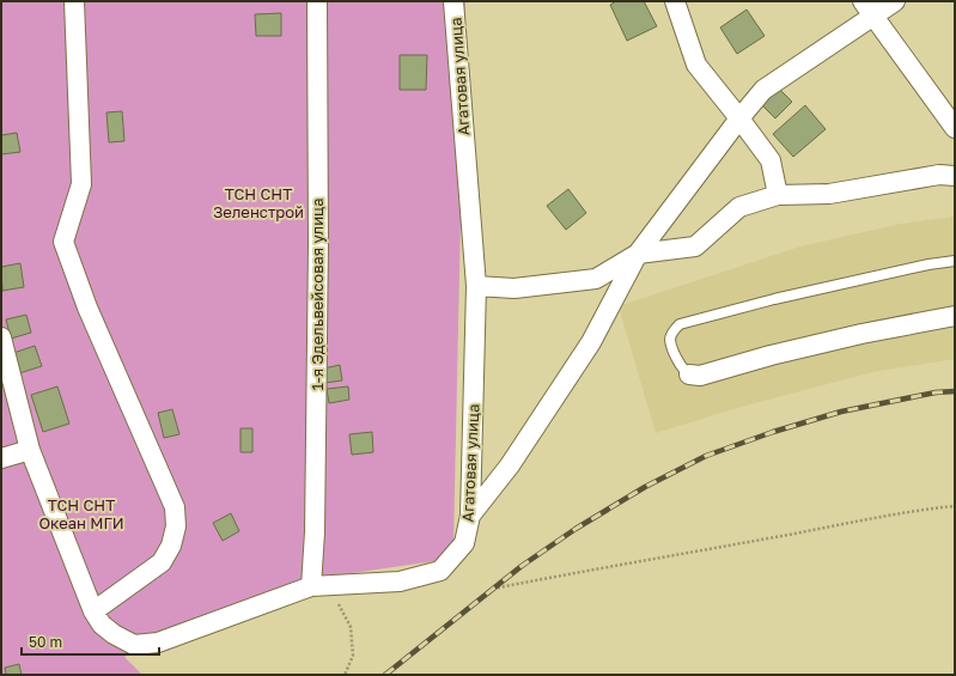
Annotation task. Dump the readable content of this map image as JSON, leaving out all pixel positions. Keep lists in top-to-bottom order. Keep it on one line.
{"streets":{"street":["Агатовая улица","1-я Эдельвейсовая улица"]},"crossings":[["Агатовая улица","1-я Эдельвейсовая улица"]],"parks":["ТСН СНТ Зеленстрой","ТСН СНТ Океан МГИ"],"scale_bar":"50 m"}
